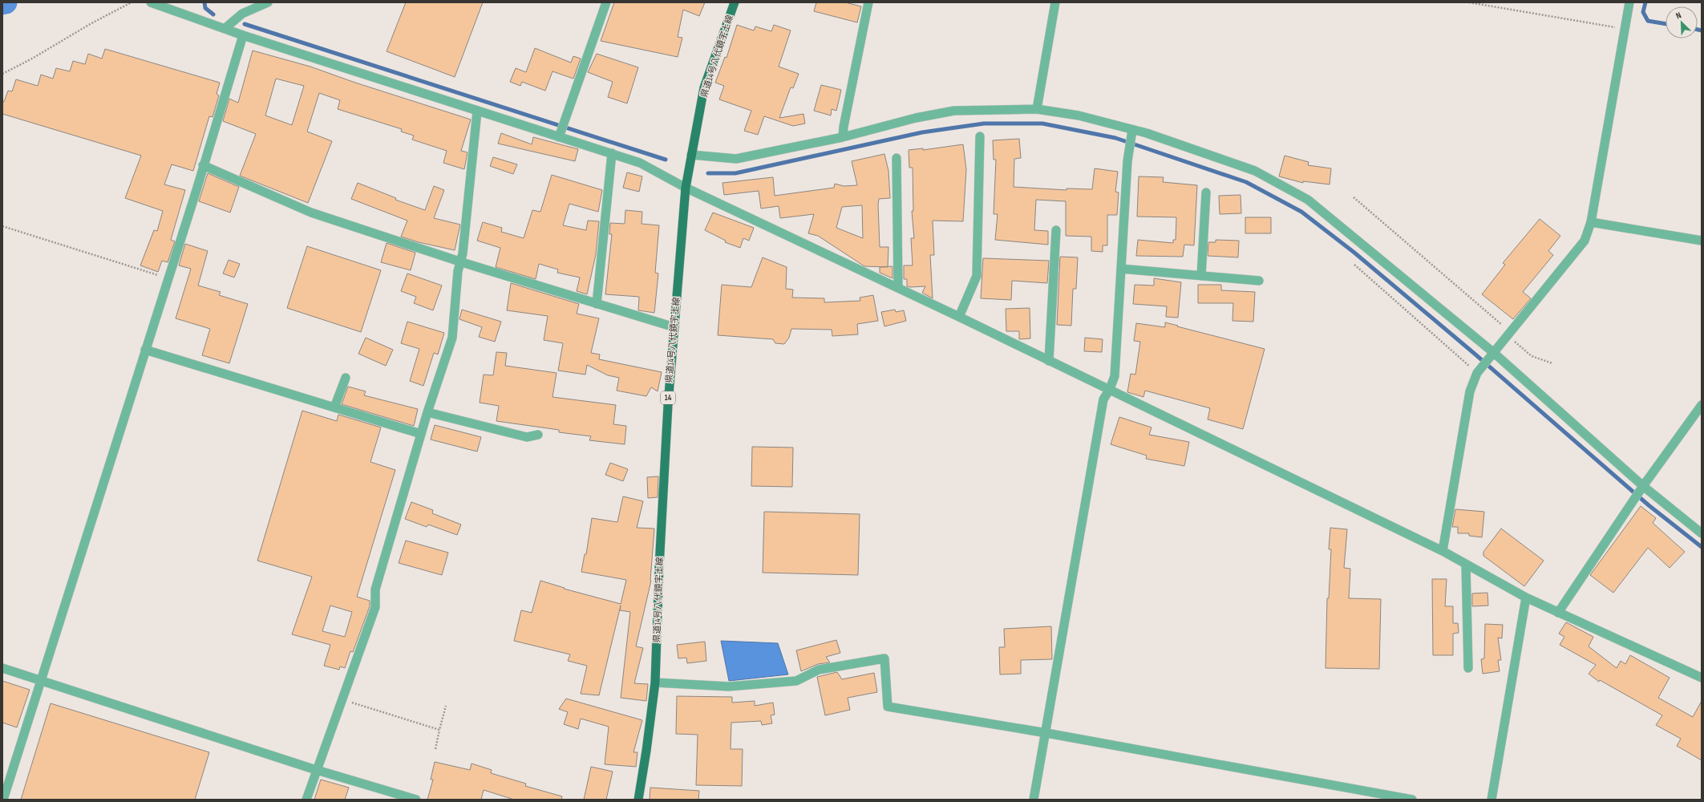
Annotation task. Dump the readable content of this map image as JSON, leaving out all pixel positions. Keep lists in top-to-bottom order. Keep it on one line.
{"streets":{"main road":["県道14号八代鏡宇土線","14"]},"north":"top left"}
